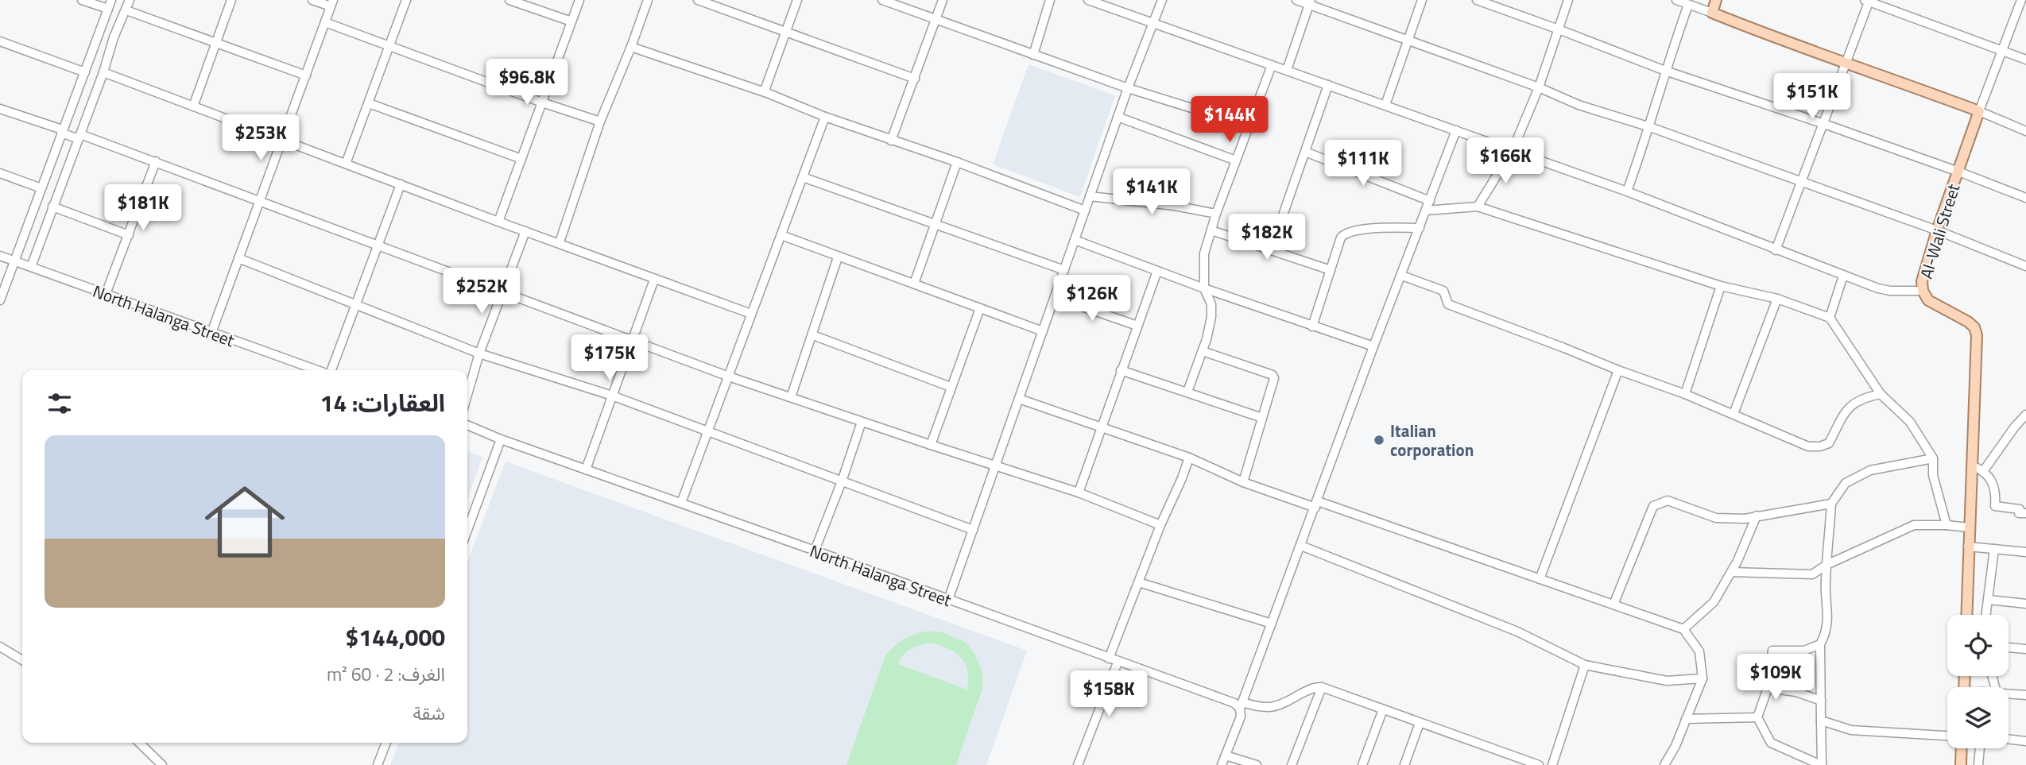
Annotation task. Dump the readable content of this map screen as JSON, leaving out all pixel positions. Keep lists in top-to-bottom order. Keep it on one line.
{"streets":{"main road":["Al-Wali Street"],"street":["North Halanga Street"]},"places":["Italian corporation"],"page":{"price":["$96.8K","$151K","$144K","$253K","$166K","$111K","$141K","$181K","$182K","$252K","$126K","$175K","$109K","$158K"],"heading":"العقارات: 14","list":[{"name":"$144,000","note":"الغرف: 2 · 60 m² · شقة"}]}}
